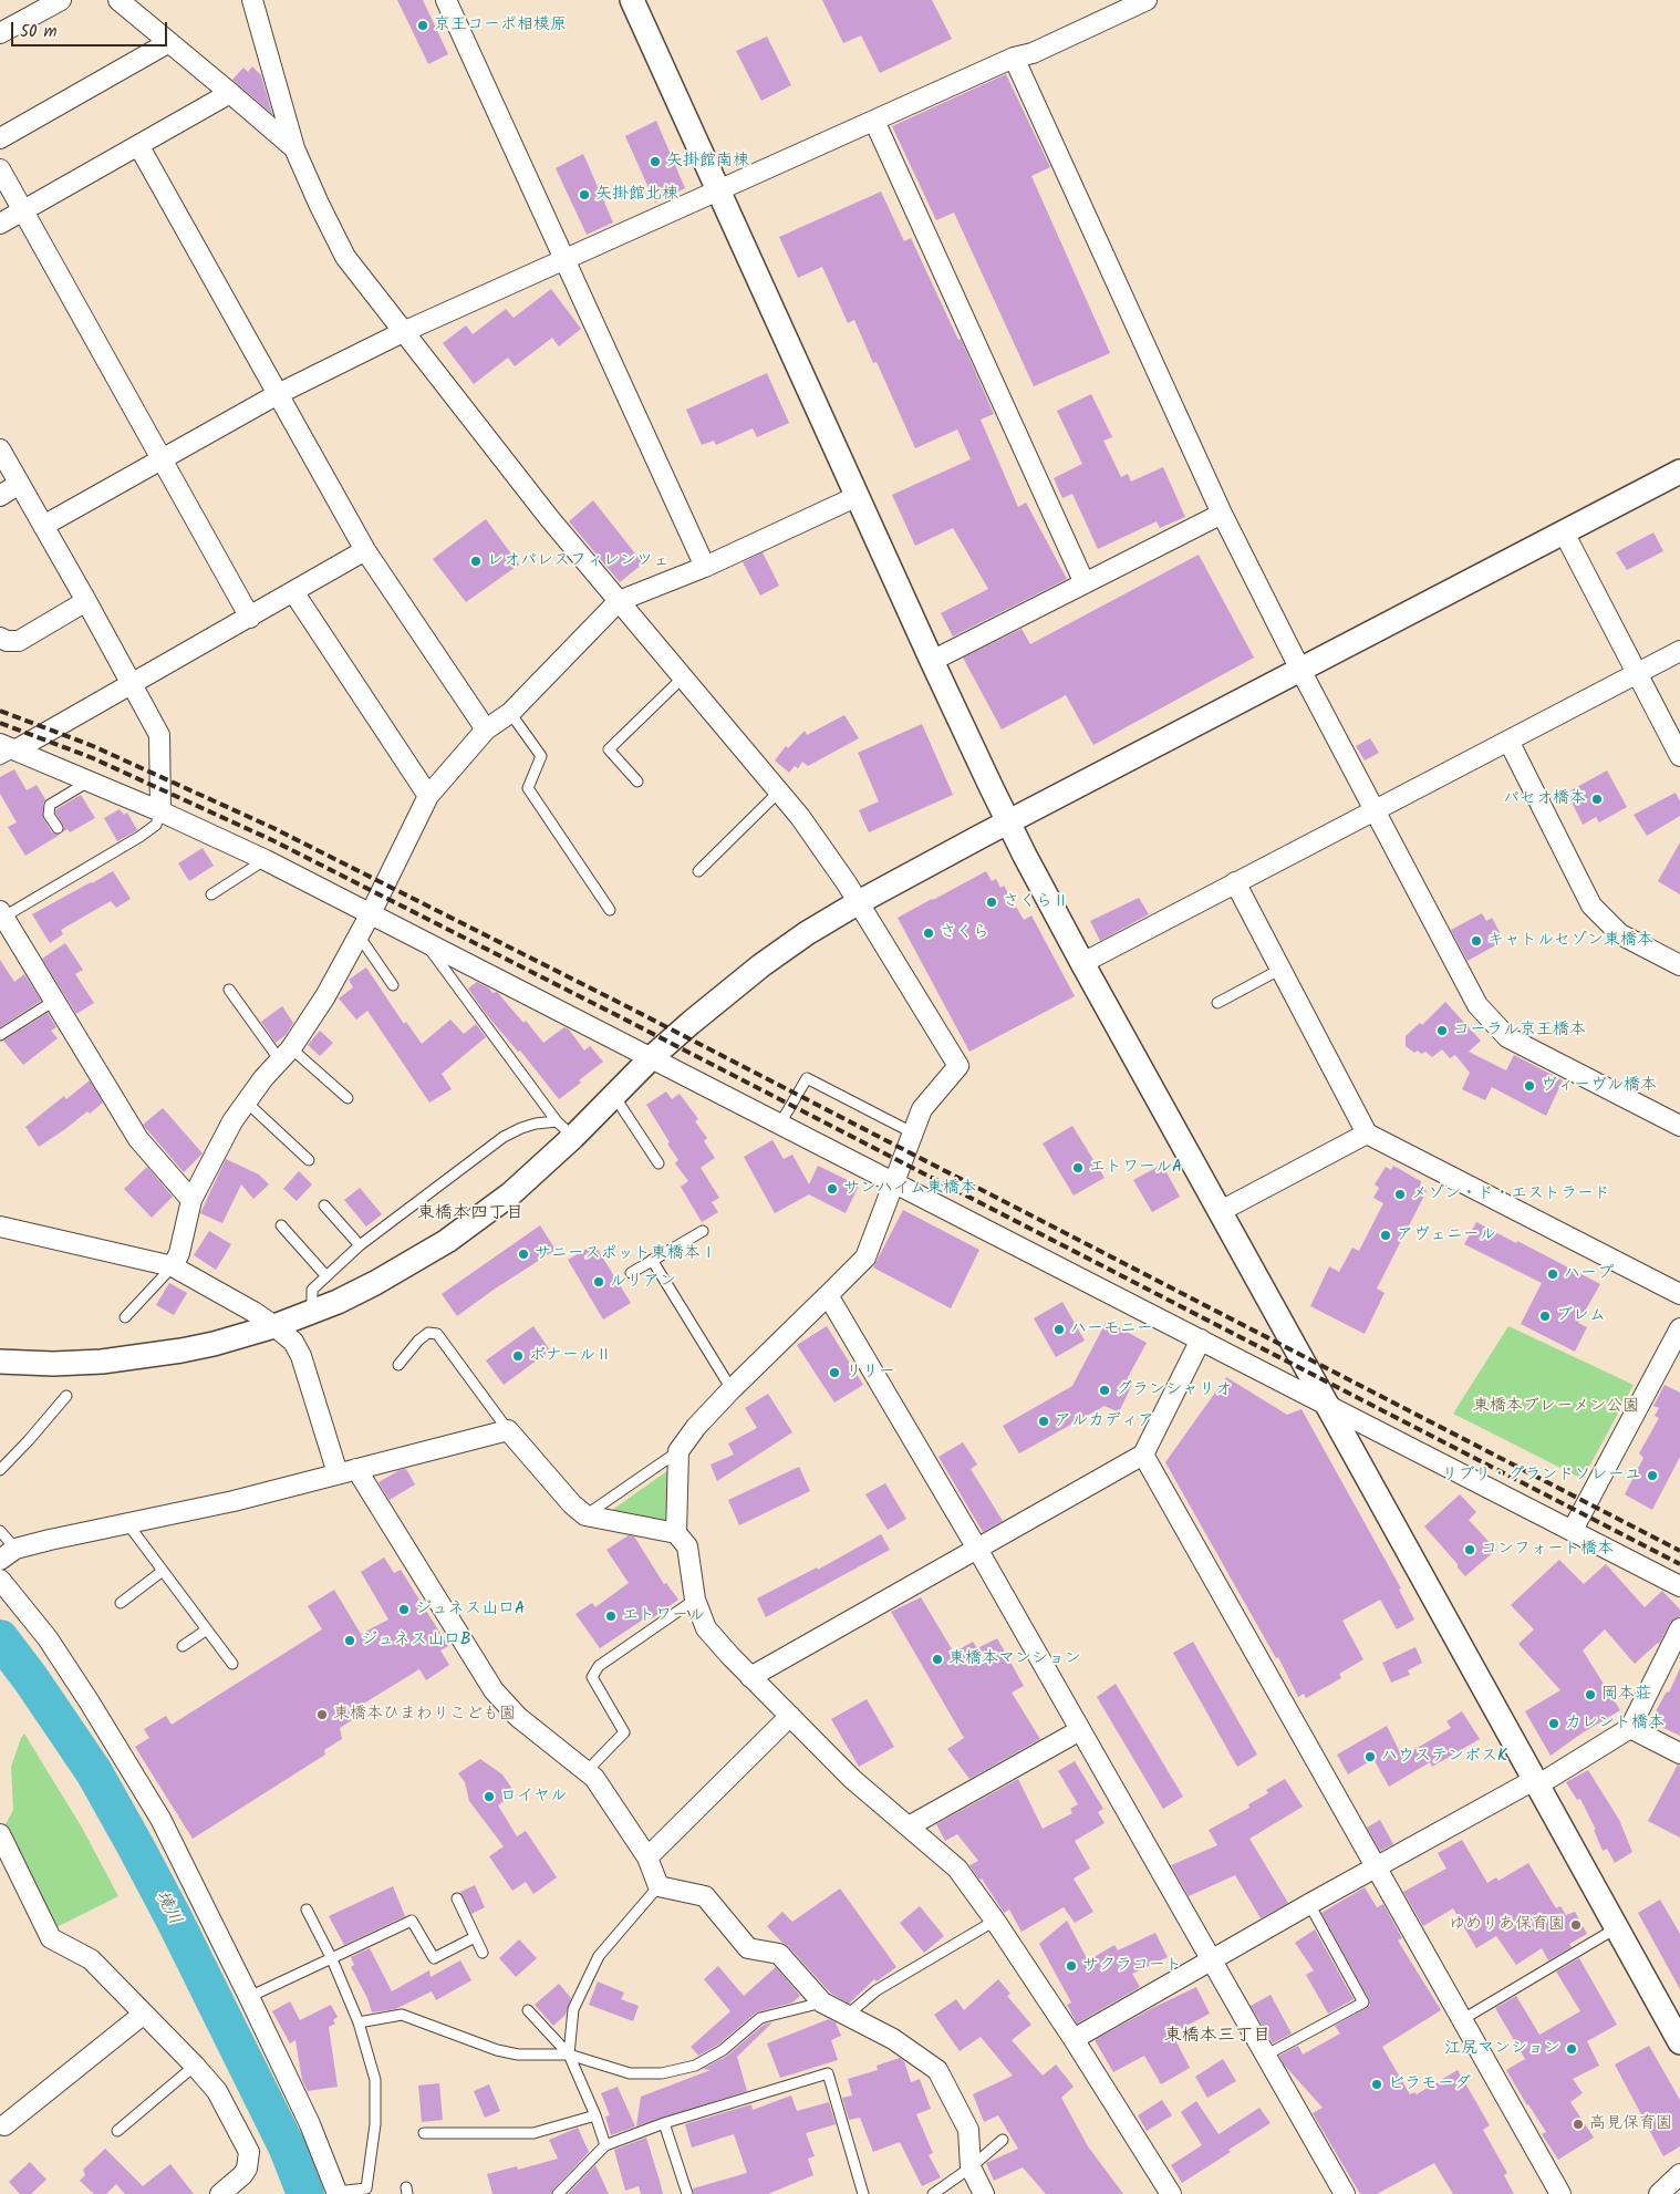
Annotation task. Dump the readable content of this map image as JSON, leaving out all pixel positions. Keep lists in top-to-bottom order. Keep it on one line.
{"districts":["東橋本四丁目","東橋本三丁目"],"water":["境川"],"parks":["東橋本ブレーメン公園"],"places":["京王コーポ相模原","矢掛館南棟","矢掛館北棟","レオパレスフィレンツェ","パセオ橋本","さくらⅡ","さくら","キャトルセゾン東橋本","コーラル京王橋本","ヴィーヴル橋本","エトワールA","サンハイム東橋本","メゾン・ド・エストラード","アヴェニール","サニースポット東橋本Ⅰ","ハープ","ルリアン","ブレム","ハーモニー","ボナールⅡ","リリー","グランシャリオ","アルカディア","リブリ・グランドソレーユ","コンフォート橋本","ジュネス山口A","エトワール","ジュネス山口B","東橋本マンション","岡本荘","東橋本ひまわりこども園","カレント橋本","ハウステンボスK","ロイヤル","ゆめりあ保育園","サクラコート","江尻マンション","ビラモーダ","高見保育園"],"scale_bar":"50 m"}
